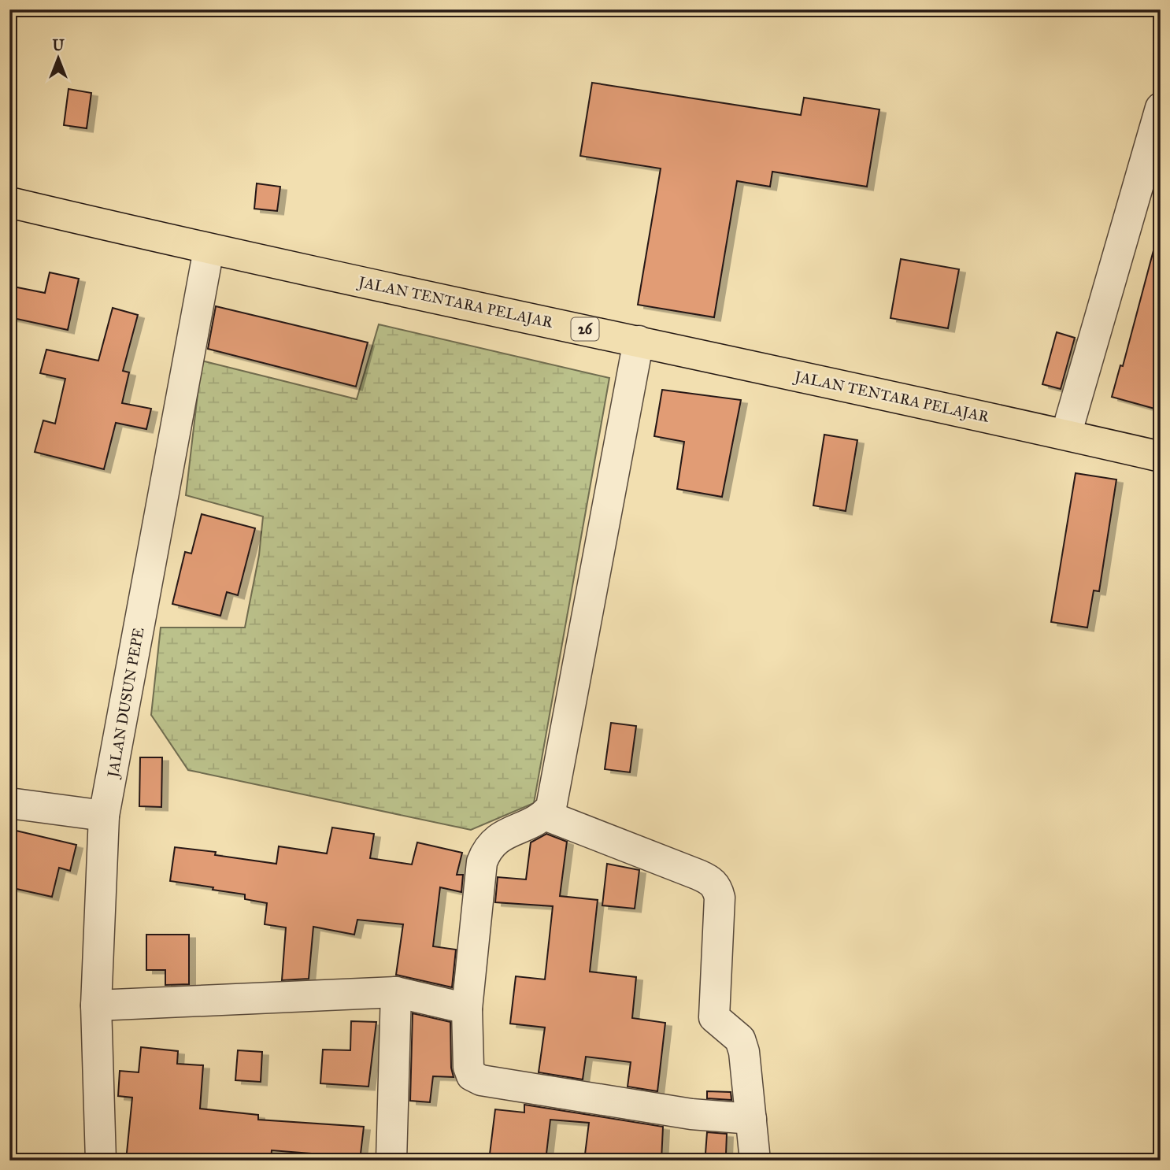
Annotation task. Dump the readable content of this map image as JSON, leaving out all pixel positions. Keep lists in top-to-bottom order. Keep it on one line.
{"streets":{"main road":["JALAN TENTARA PELAJAR","26"],"street":["JALAN DUSUN PEPE"]},"crossings":[["JALAN TENTARA PELAJAR","JALAN DUSUN PEPE"]],"north":"top"}
